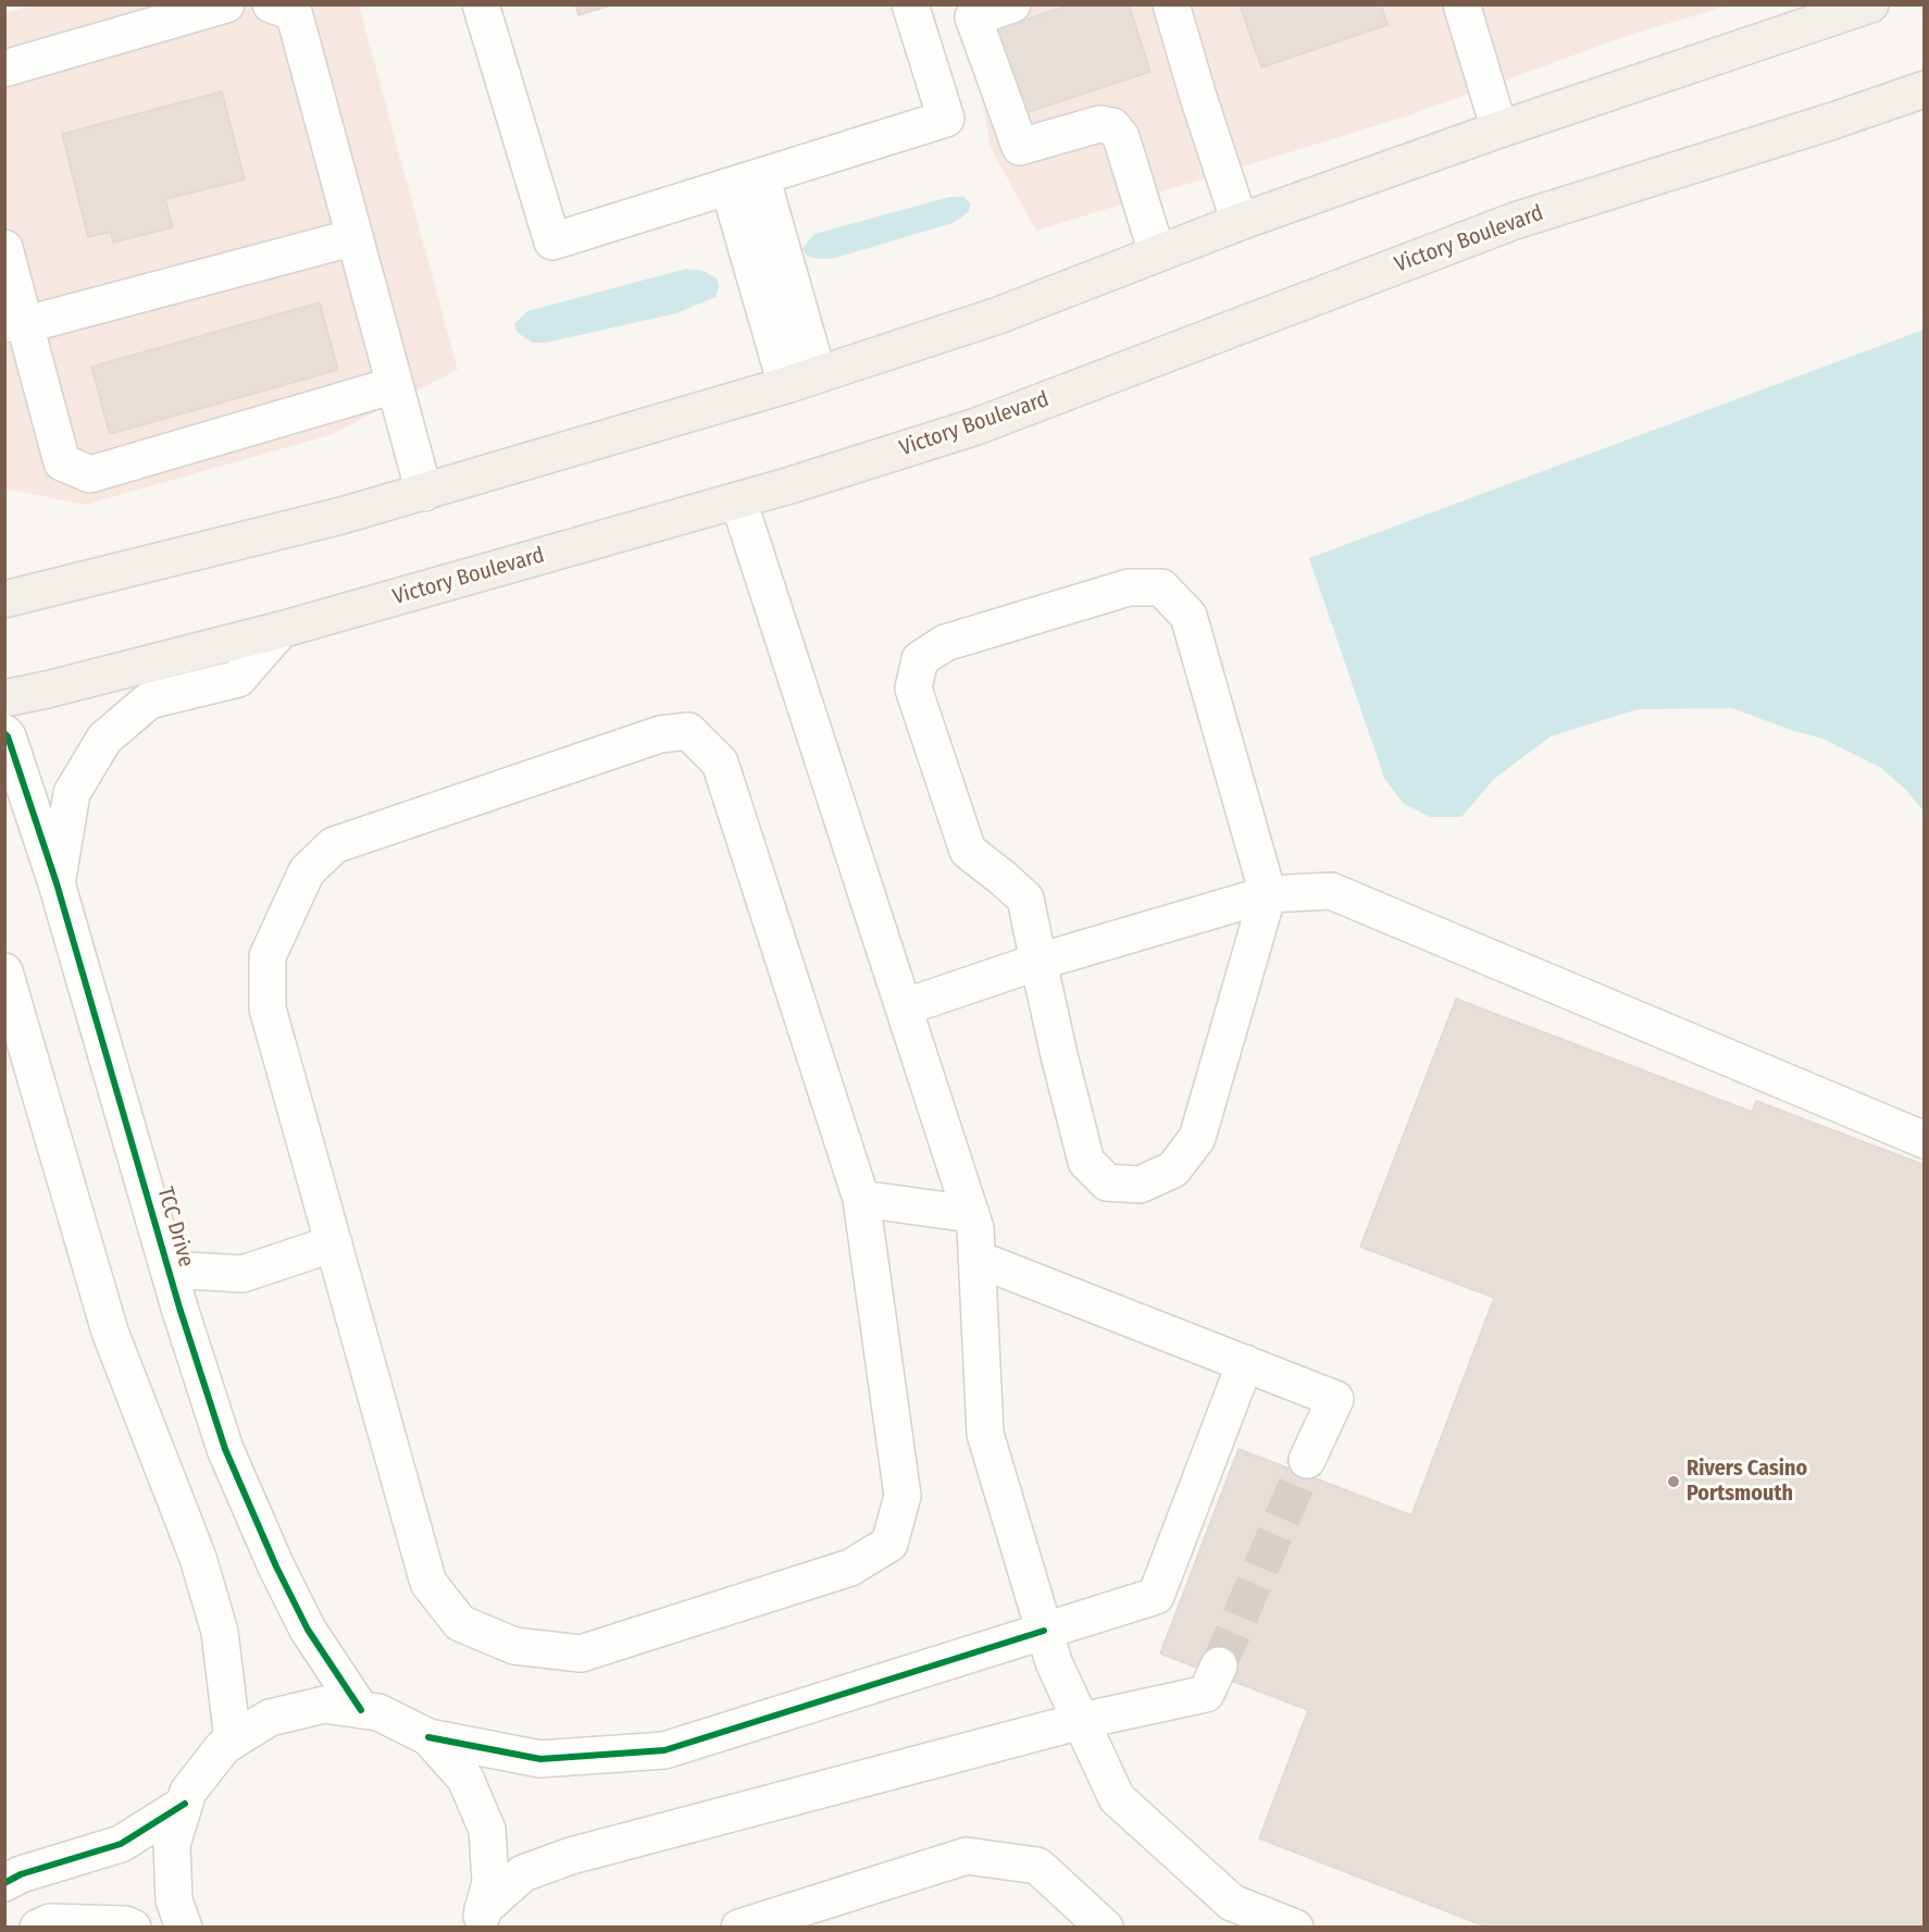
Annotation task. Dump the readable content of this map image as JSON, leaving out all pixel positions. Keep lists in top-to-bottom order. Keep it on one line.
{"streets":{"main road":["Victory Boulevard"],"street":["TCC Drive"]},"places":["Rivers Casino Portsmouth"]}
